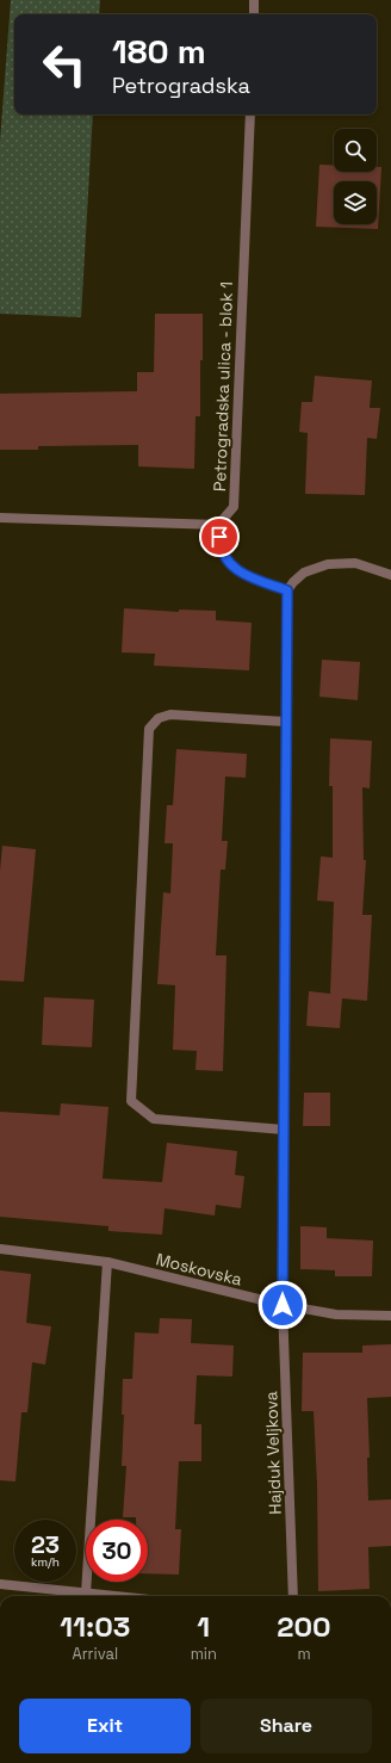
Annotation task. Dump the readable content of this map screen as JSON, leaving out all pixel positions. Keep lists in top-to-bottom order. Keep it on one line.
{"streets":{"street":["Petrogradska ulica - blok 1","Moskovska","Hajduk Veljkova"]},"crossings":[["Moskovska","Hajduk Veljkova"]],"page":{"turn":["180 m","Petrogradska"],"speed":"23 km/h","limit":"30","eta":["11:03","Arrival","1","min","200","m"],"buttons":["Exit","Share"]}}
